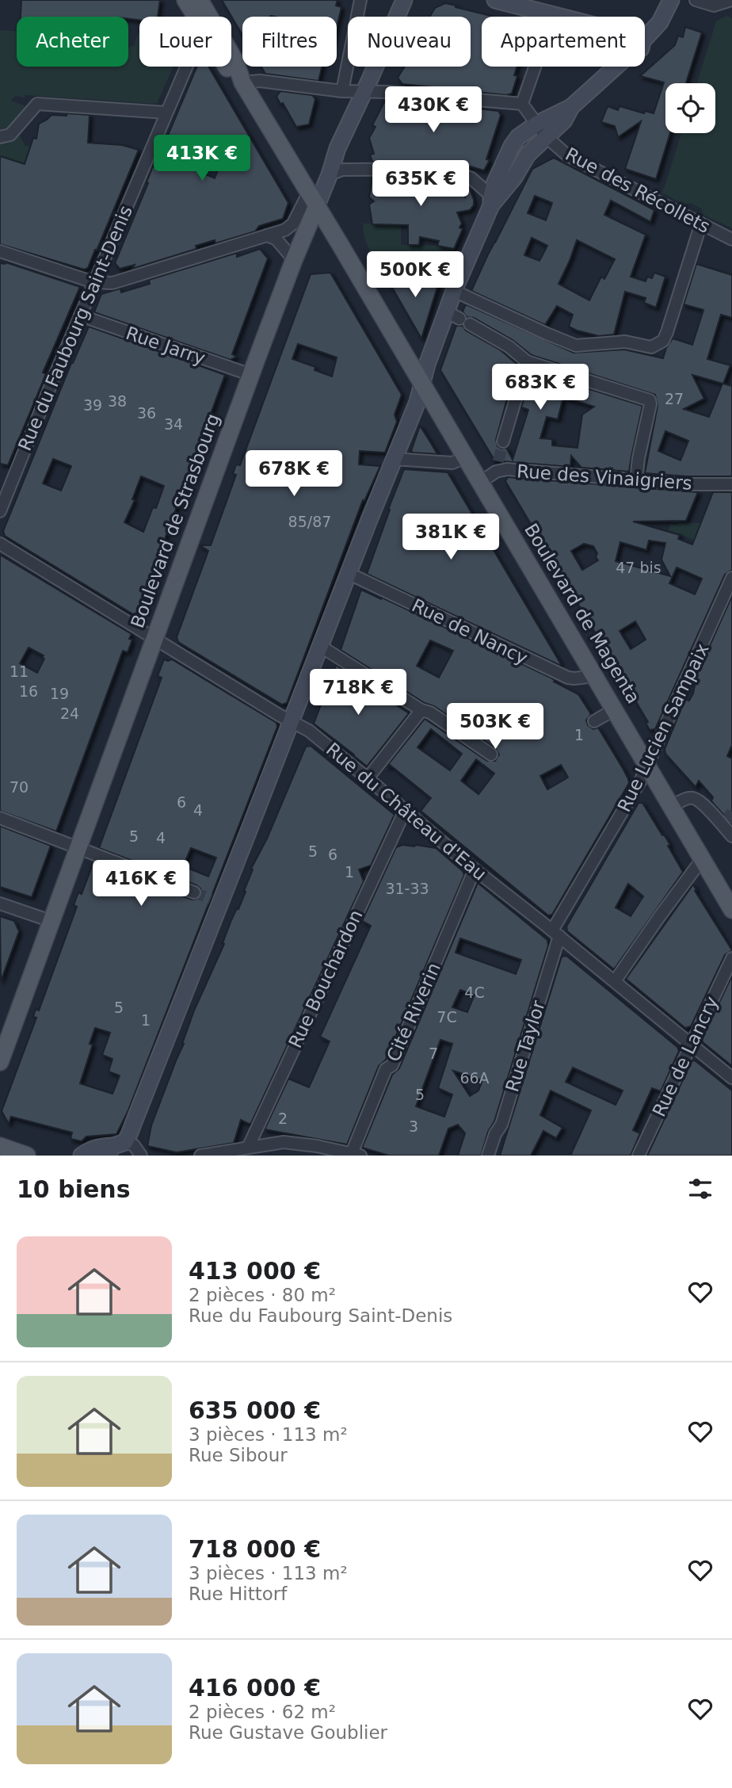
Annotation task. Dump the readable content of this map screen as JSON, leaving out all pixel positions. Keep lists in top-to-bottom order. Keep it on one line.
{"streets":{"main road":["Boulevard de Strasbourg","Boulevard de Magenta"],"street":["Rue des Récollets","Rue du Faubourg Saint-Denis","Rue Jarry","Rue des Vinaigriers","Rue de Nancy","Rue Lucien Sampaix","Rue du Château d'Eau","Rue Bouchardon","Cité Riverin","Rue Taylor","Rue de Lancry"]},"crossings":[["Rue du Faubourg Saint-Denis","Rue Jarry"],["Rue Jarry","Boulevard de Strasbourg"],["Rue des Vinaigriers","Boulevard de Magenta"],["Boulevard de Strasbourg","Boulevard de Magenta"],["Boulevard de Strasbourg","Rue du Château d'Eau"],["Boulevard de Magenta","Rue de Nancy"],["Boulevard de Magenta","Rue Lucien Sampaix"],["Rue Lucien Sampaix","Rue du Château d'Eau"],["Rue Lucien Sampaix","Rue Taylor"],["Rue du Château d'Eau","Rue Bouchardon"],["Rue du Château d'Eau","Cité Riverin"],["Rue du Château d'Eau","Rue Taylor"],["Rue du Château d'Eau","Rue de Lancry"]],"house_numbers":["27","38","39","36","34","85/87","47 bis","11","16","19","24","1","70","6","4","5","4","5","6","1","31-33","4C","5","7C","1","7","66A","5","2","3"],"page":{"chip":["Acheter","Louer","Filtres","Nouveau","Appartement"],"price":["430K €","413K €","635K €","500K €","683K €","678K €","381K €","718K €","503K €","416K €"],"heading":"10 biens","list":[{"name":"413 000 €","note":"2 pièces · 80 m² · Rue du Faubourg Saint-Denis"},{"name":"635 000 €","note":"3 pièces · 113 m² · Rue Sibour"},{"name":"718 000 €","note":"3 pièces · 113 m² · Rue Hittorf"},{"name":"416 000 €","note":"2 pièces · 62 m² · Rue Gustave Goublier"}]}}
